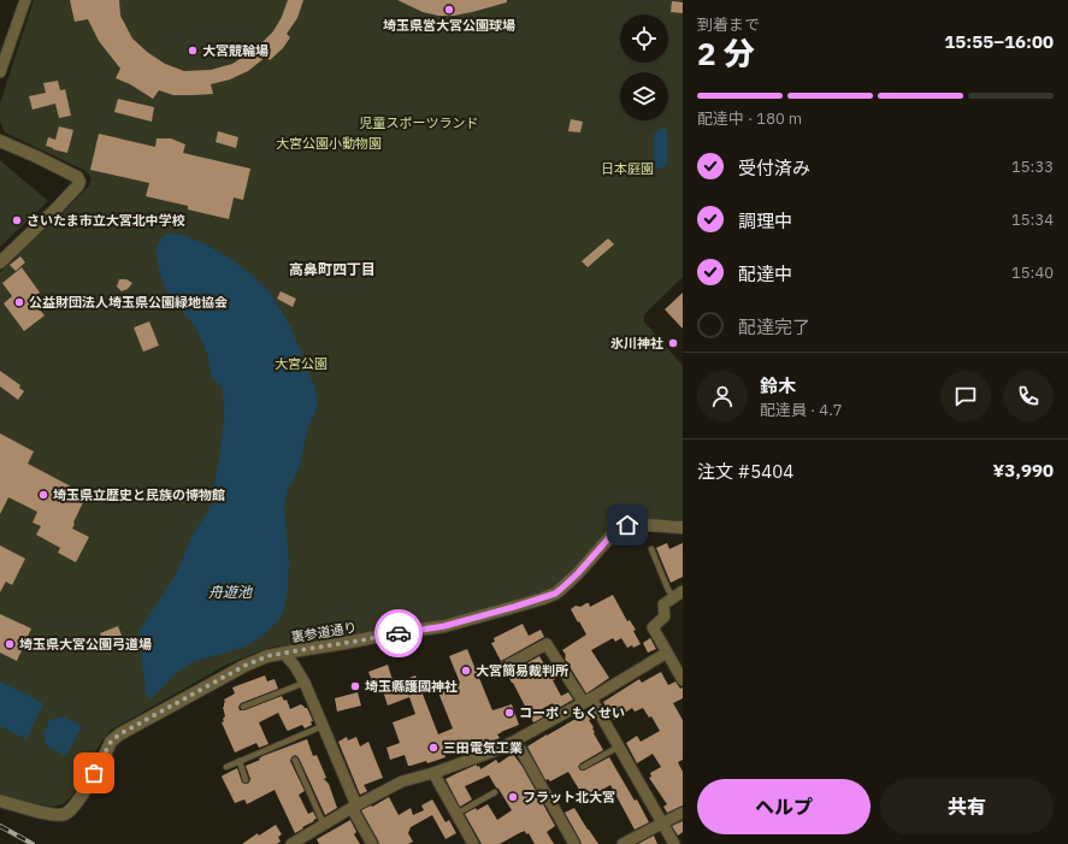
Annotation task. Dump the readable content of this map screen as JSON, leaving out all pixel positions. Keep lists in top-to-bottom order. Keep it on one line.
{"streets":{"street":["裏参道通り"]},"districts":["高鼻町四丁目"],"water":["舟遊池"],"parks":["児童スポーツランド","大宮公園小動物園","日本庭園","大宮公園"],"places":["埼玉県営大宮公園球場","大宮競輪場","さいたま市立大宮北中学校","公益財団法人埼玉県公園緑地協会","氷川神社","埼玉県立歴史と民族の博物館","埼玉県大宮公園弓道場","大宮簡易裁判所","埼玉縣護國神社","コーポ・もくせい","三田電気工業","フラット北大宮"],"page":{"heading":["2 分","到着まで","15:55–16:00"],"panel":["鈴木","配達員 · 4.7","注文 #5404","¥3,990"],"bar":"配達中 · 180 m","list":[["受付済み","15:33"],["調理中","15:34"],["配達中","15:40"],"配達完了"],"buttons":["ヘルプ","共有"]}}
